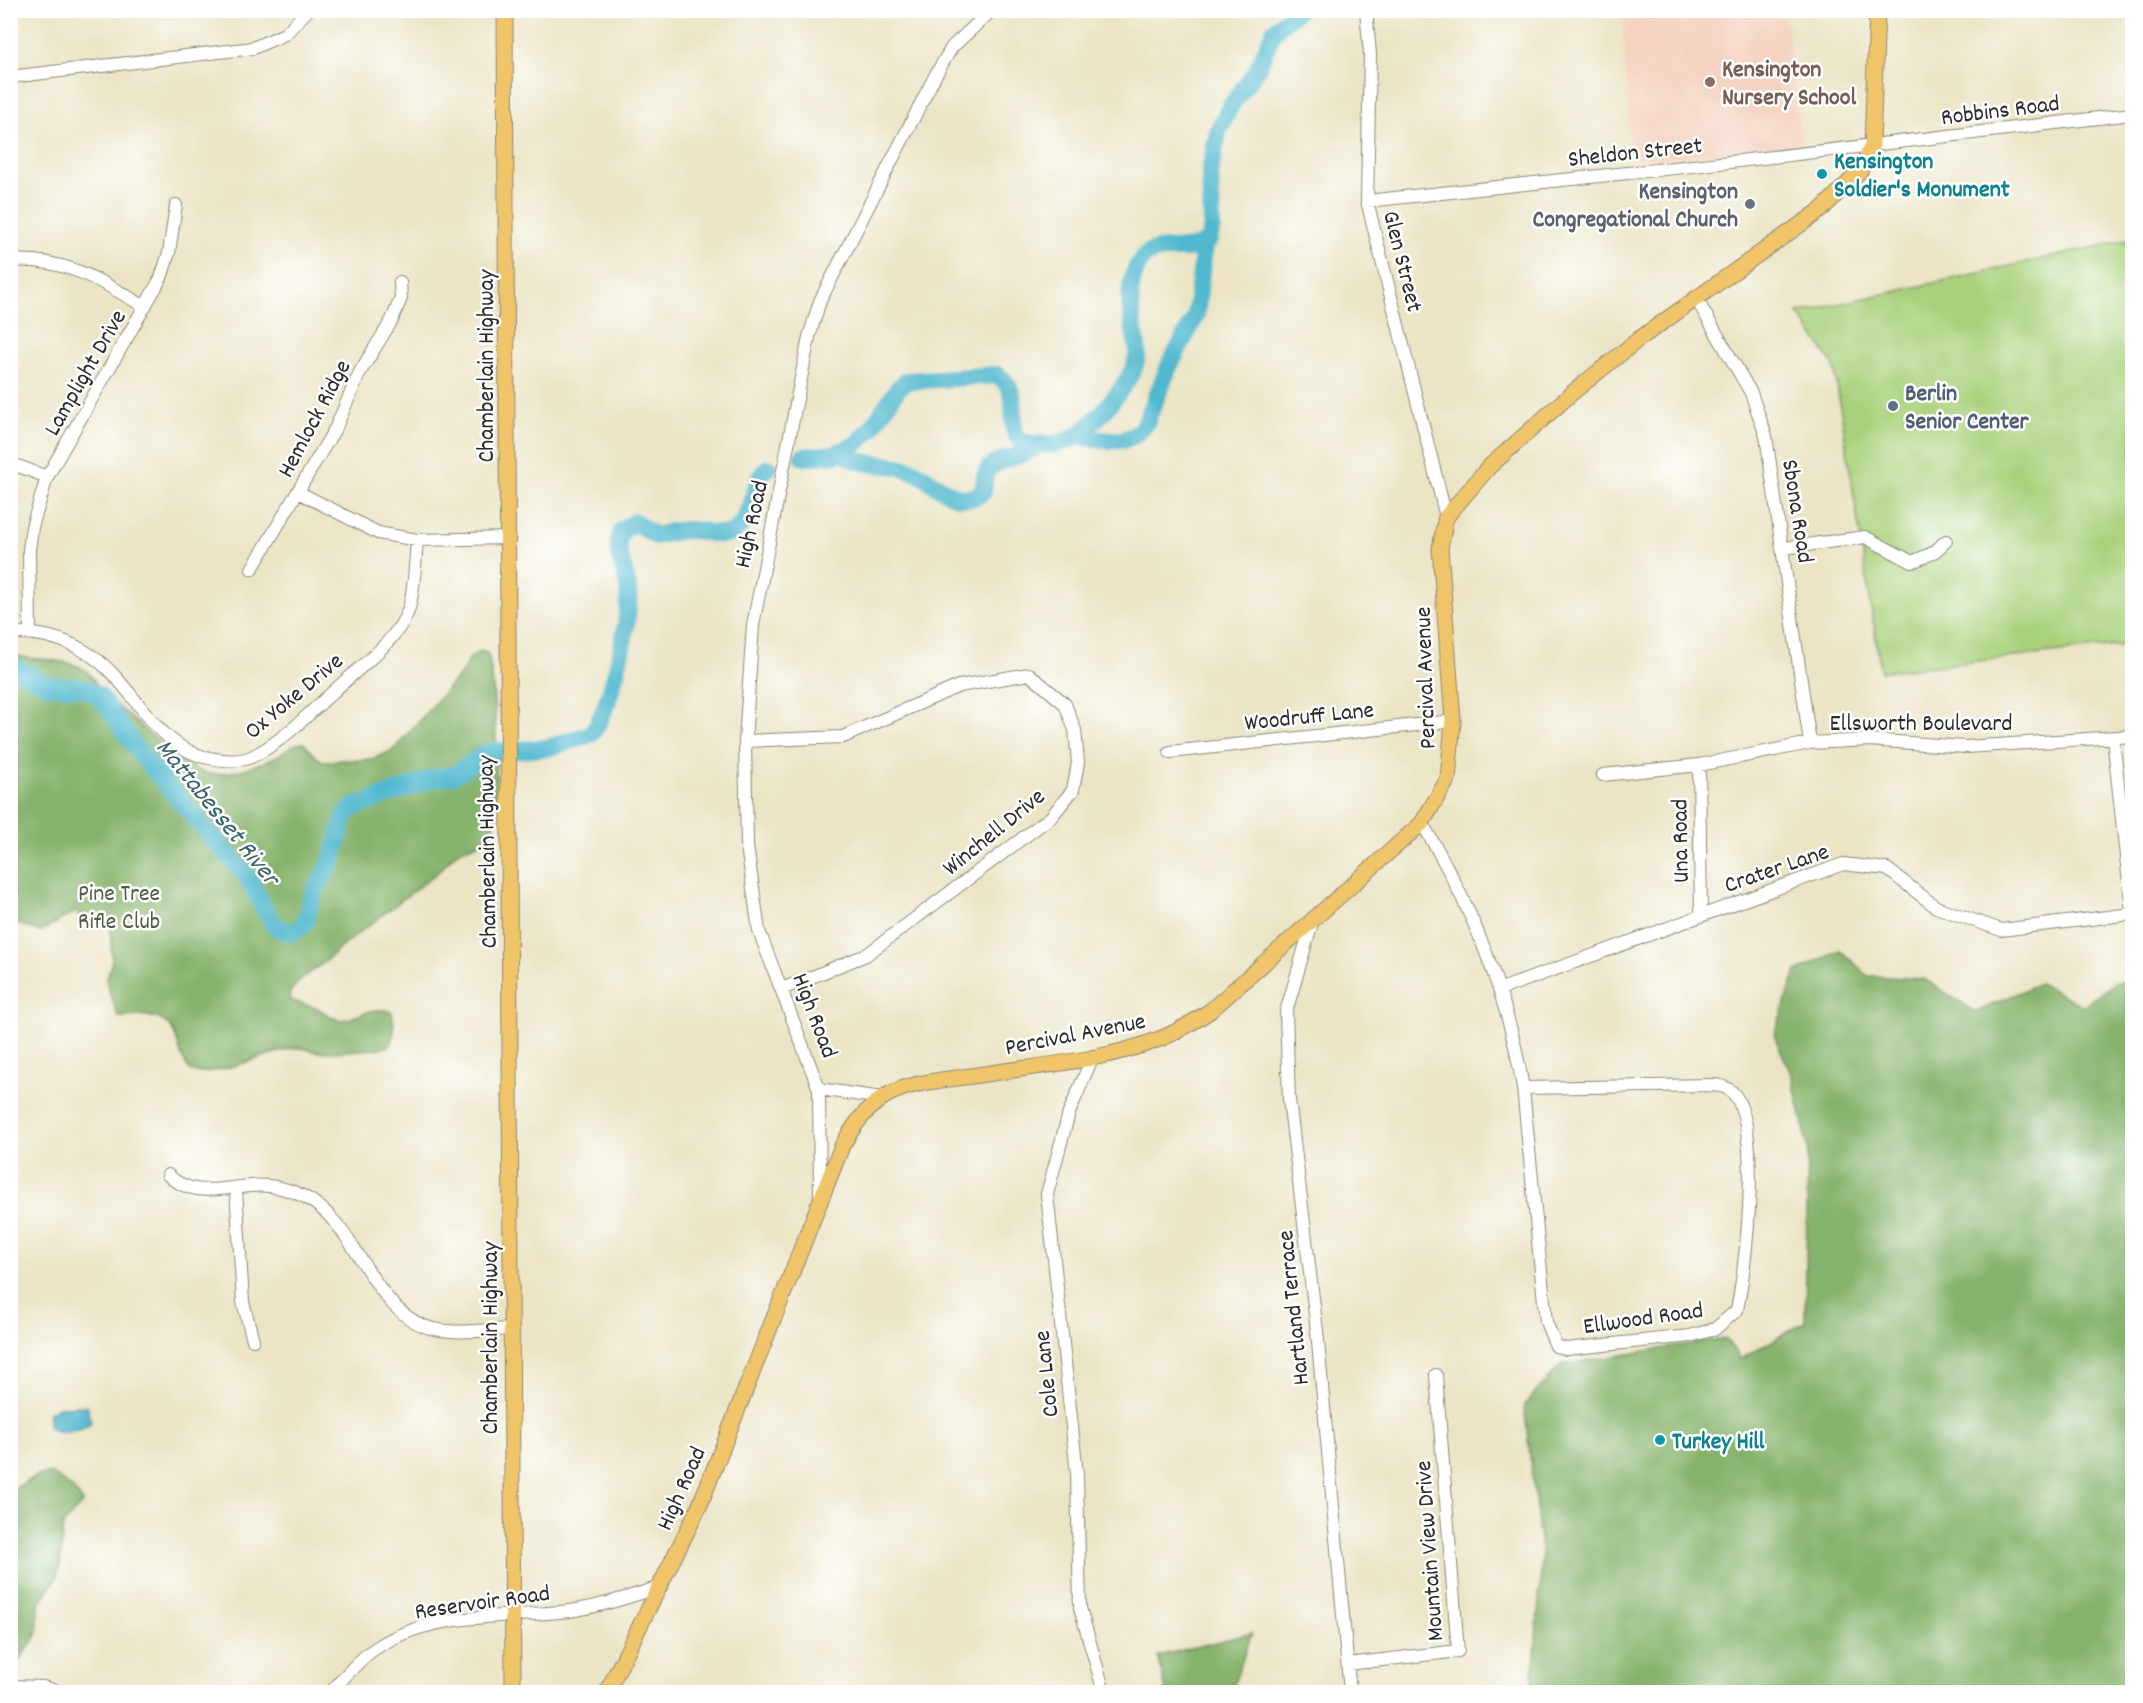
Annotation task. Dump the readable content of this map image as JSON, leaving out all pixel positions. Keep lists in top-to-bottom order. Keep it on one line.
{"streets":{"main road":["Chamberlain Highway","High Road","Percival Avenue"],"street":["Robbins Road","Sheldon Street","Glen Street","Lamplight Drive","Hemlock Ridge","Sbona Road","Ox Yoke Drive","Woodruff Lane","Ellsworth Boulevard","Winchell Drive","Una Road","Crater Lane","Hartland Terrace","Ellwood Road","Cole Lane","Mountain View Drive","Reservoir Road"]},"crossings":[["Robbins Road","Sheldon Street"],["Robbins Road","Percival Avenue"],["Sheldon Street","Glen Street"],["Sheldon Street","Percival Avenue"],["Glen Street","Percival Avenue"],["Chamberlain Highway","Reservoir Road"],["Lamplight Drive","Ox Yoke Drive"],["Sbona Road","Percival Avenue"],["Sbona Road","Ellsworth Boulevard"],["High Road","Percival Avenue"],["High Road","Winchell Drive"],["High Road","Reservoir Road"],["Percival Avenue","Woodruff Lane"],["Percival Avenue","Hartland Terrace"],["Percival Avenue","Ellwood Road"],["Percival Avenue","Cole Lane"],["Ellsworth Boulevard","Una Road"],["Una Road","Crater Lane"],["Crater Lane","Ellwood Road"],["Hartland Terrace","Mountain View Drive"]],"water":["Mattabesset River"],"parks":["Pine Tree Rifle Club"],"places":["Kensington Nursery School","Kensington Soldier's Monument","Kensington Congregational Church","Berlin Senior Center","Turkey Hill"]}
